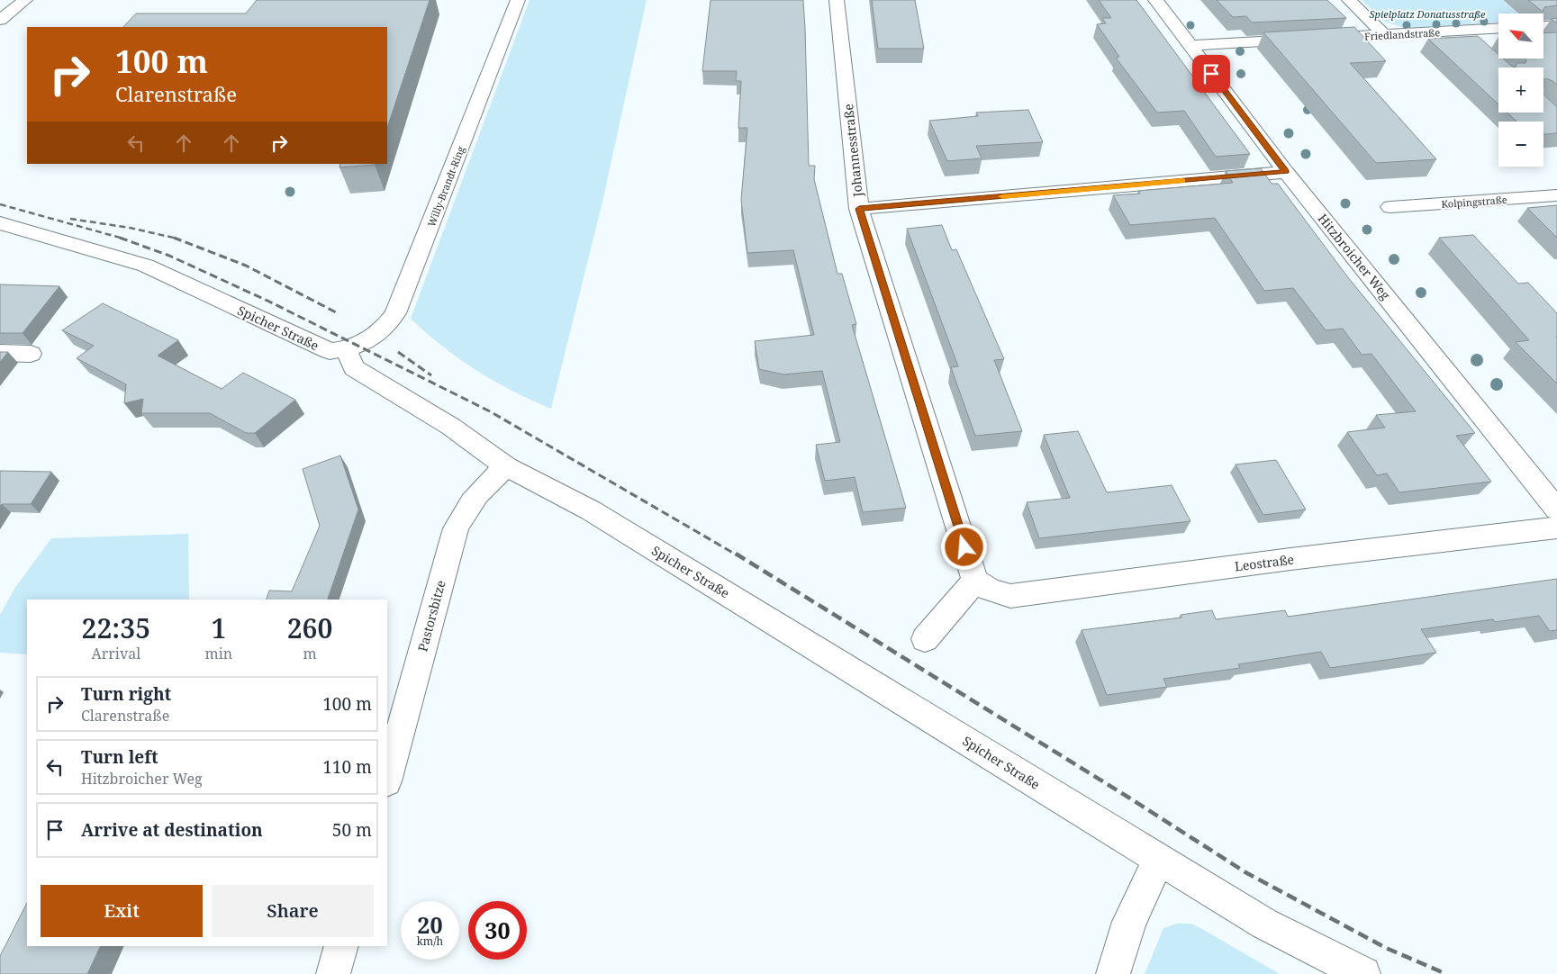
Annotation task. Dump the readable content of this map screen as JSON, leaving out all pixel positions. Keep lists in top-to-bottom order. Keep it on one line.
{"streets":{"street":["Friedlandstraße","Johannesstraße","Willy-Brandt-Ring","Kolpingstraße","Hitzbroicher Weg","Spicher Straße","Leostraße","Pastorsbitze"]},"crossings":[["Friedlandstraße","Hitzbroicher Weg"],["Johannesstraße","Leostraße"],["Willy-Brandt-Ring","Spicher Straße"],["Spicher Straße","Pastorsbitze"]],"parks":["Spielplatz Donatusstraße"],"north":"top left","page":{"map_buttons":["+","−"],"turn":["100 m","Clarenstraße"],"eta":["22:35","Arrival","1","min","260","m"],"list":[{"name":"Turn right","note":"Clarenstraße","value":"100 m"},{"name":"Turn left","note":"Hitzbroicher Weg","value":"110 m"},{"name":"Arrive at destination","value":"50 m"}],"buttons":["Exit","Share"],"speed":"20 km/h","limit":"30"}}
